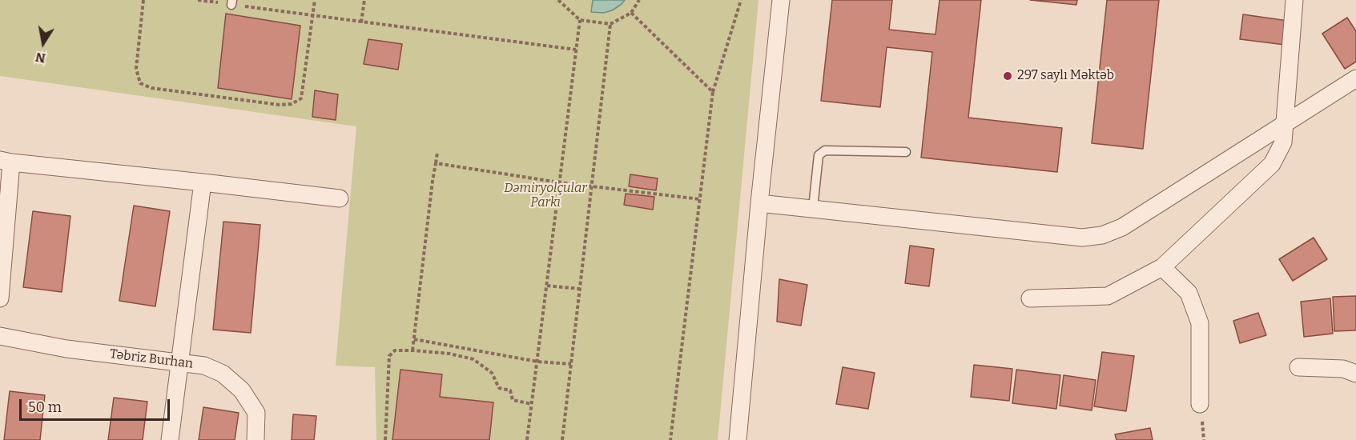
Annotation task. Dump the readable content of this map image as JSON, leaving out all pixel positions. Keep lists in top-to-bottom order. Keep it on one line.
{"streets":{"street":["Təbriz Burhan"]},"parks":["Dəmiryolçular Parkı"],"places":["297 saylı Məktəb"],"scale_bar":"50 m","north":"bottom"}
